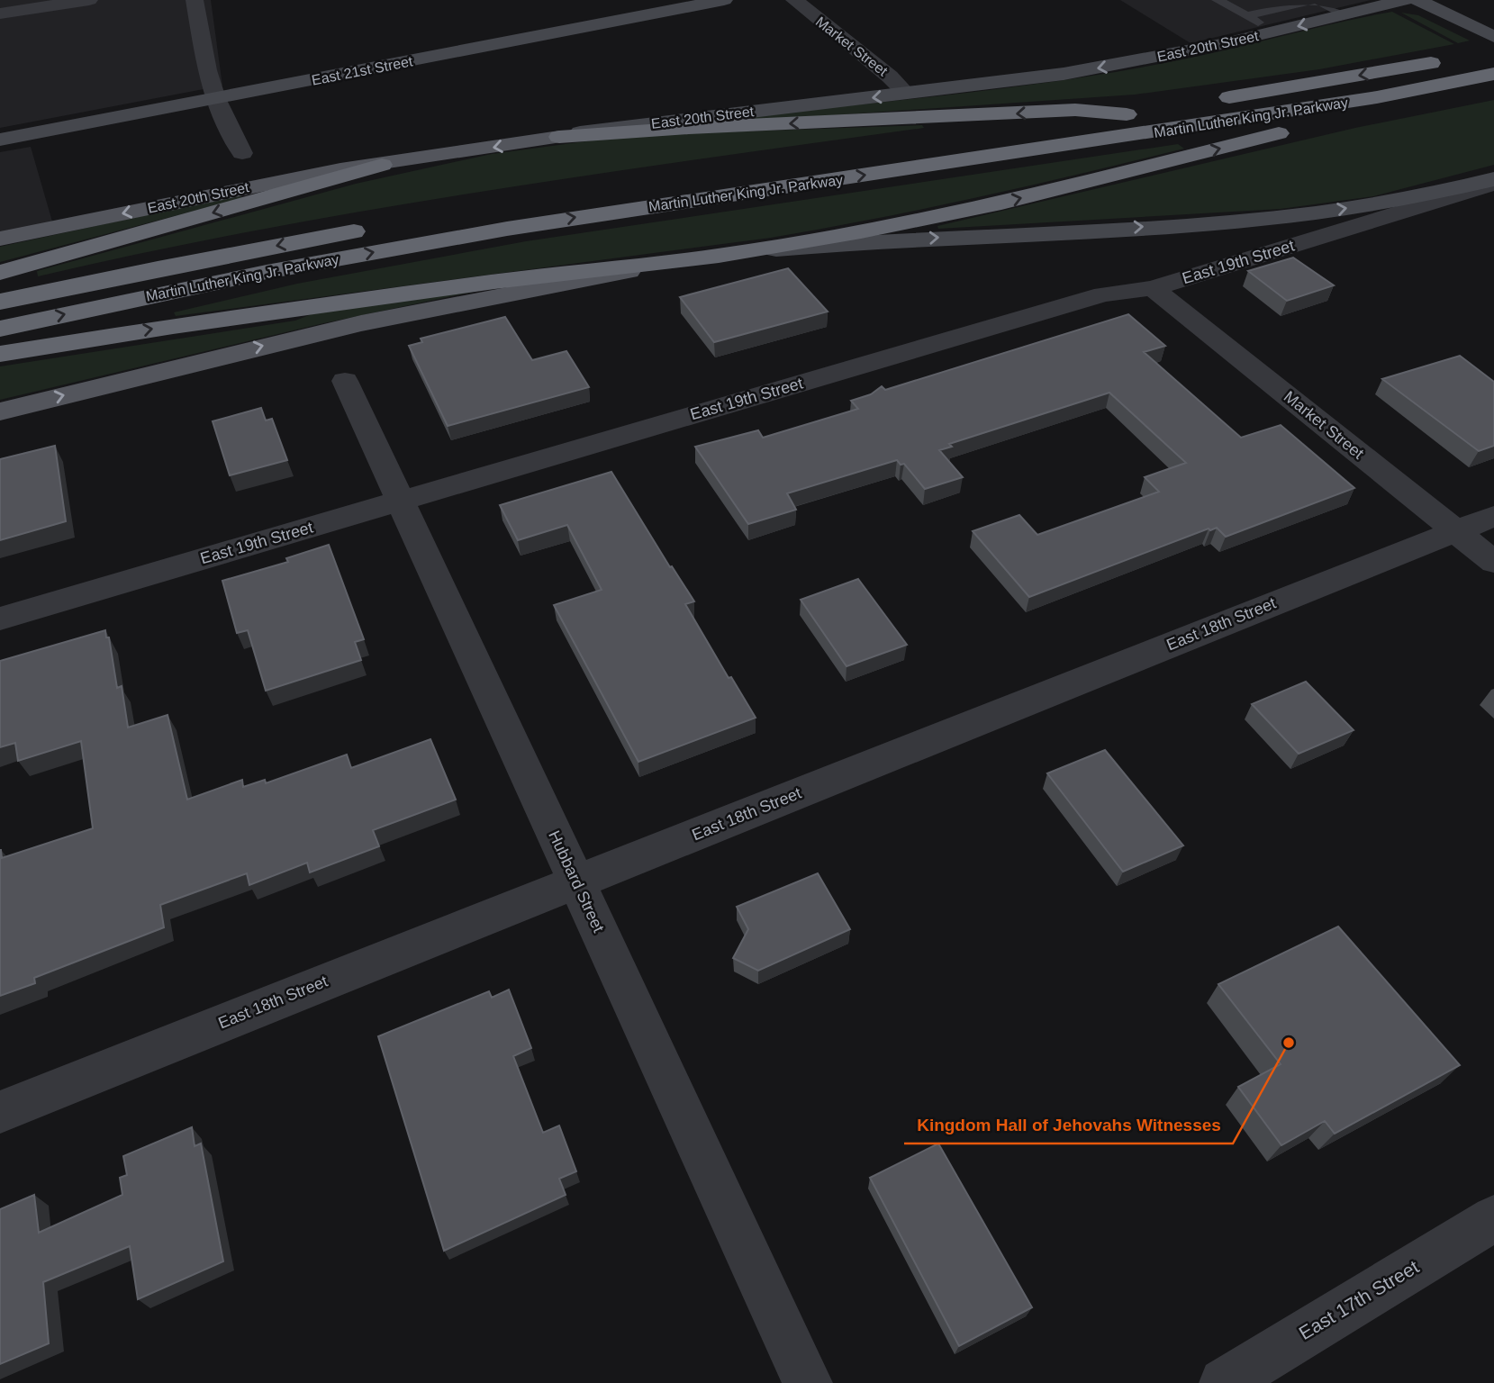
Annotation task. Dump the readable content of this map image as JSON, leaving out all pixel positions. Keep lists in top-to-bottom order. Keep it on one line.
{"streets":{"highway":["Martin Luther King Jr. Parkway"],"main road":["East 20th Street"],"street":["Market Street","East 21st Street","East 19th Street","East 18th Street","Hubbard Street","East 17th Street"]},"crossings":[["Market Street","East 20th Street"],["Market Street","East 19th Street"],["Market Street","East 18th Street"],["East 19th Street","Hubbard Street"],["East 18th Street","Hubbard Street"]],"places":["Kingdom Hall of Jehovahs Witnesses"]}
